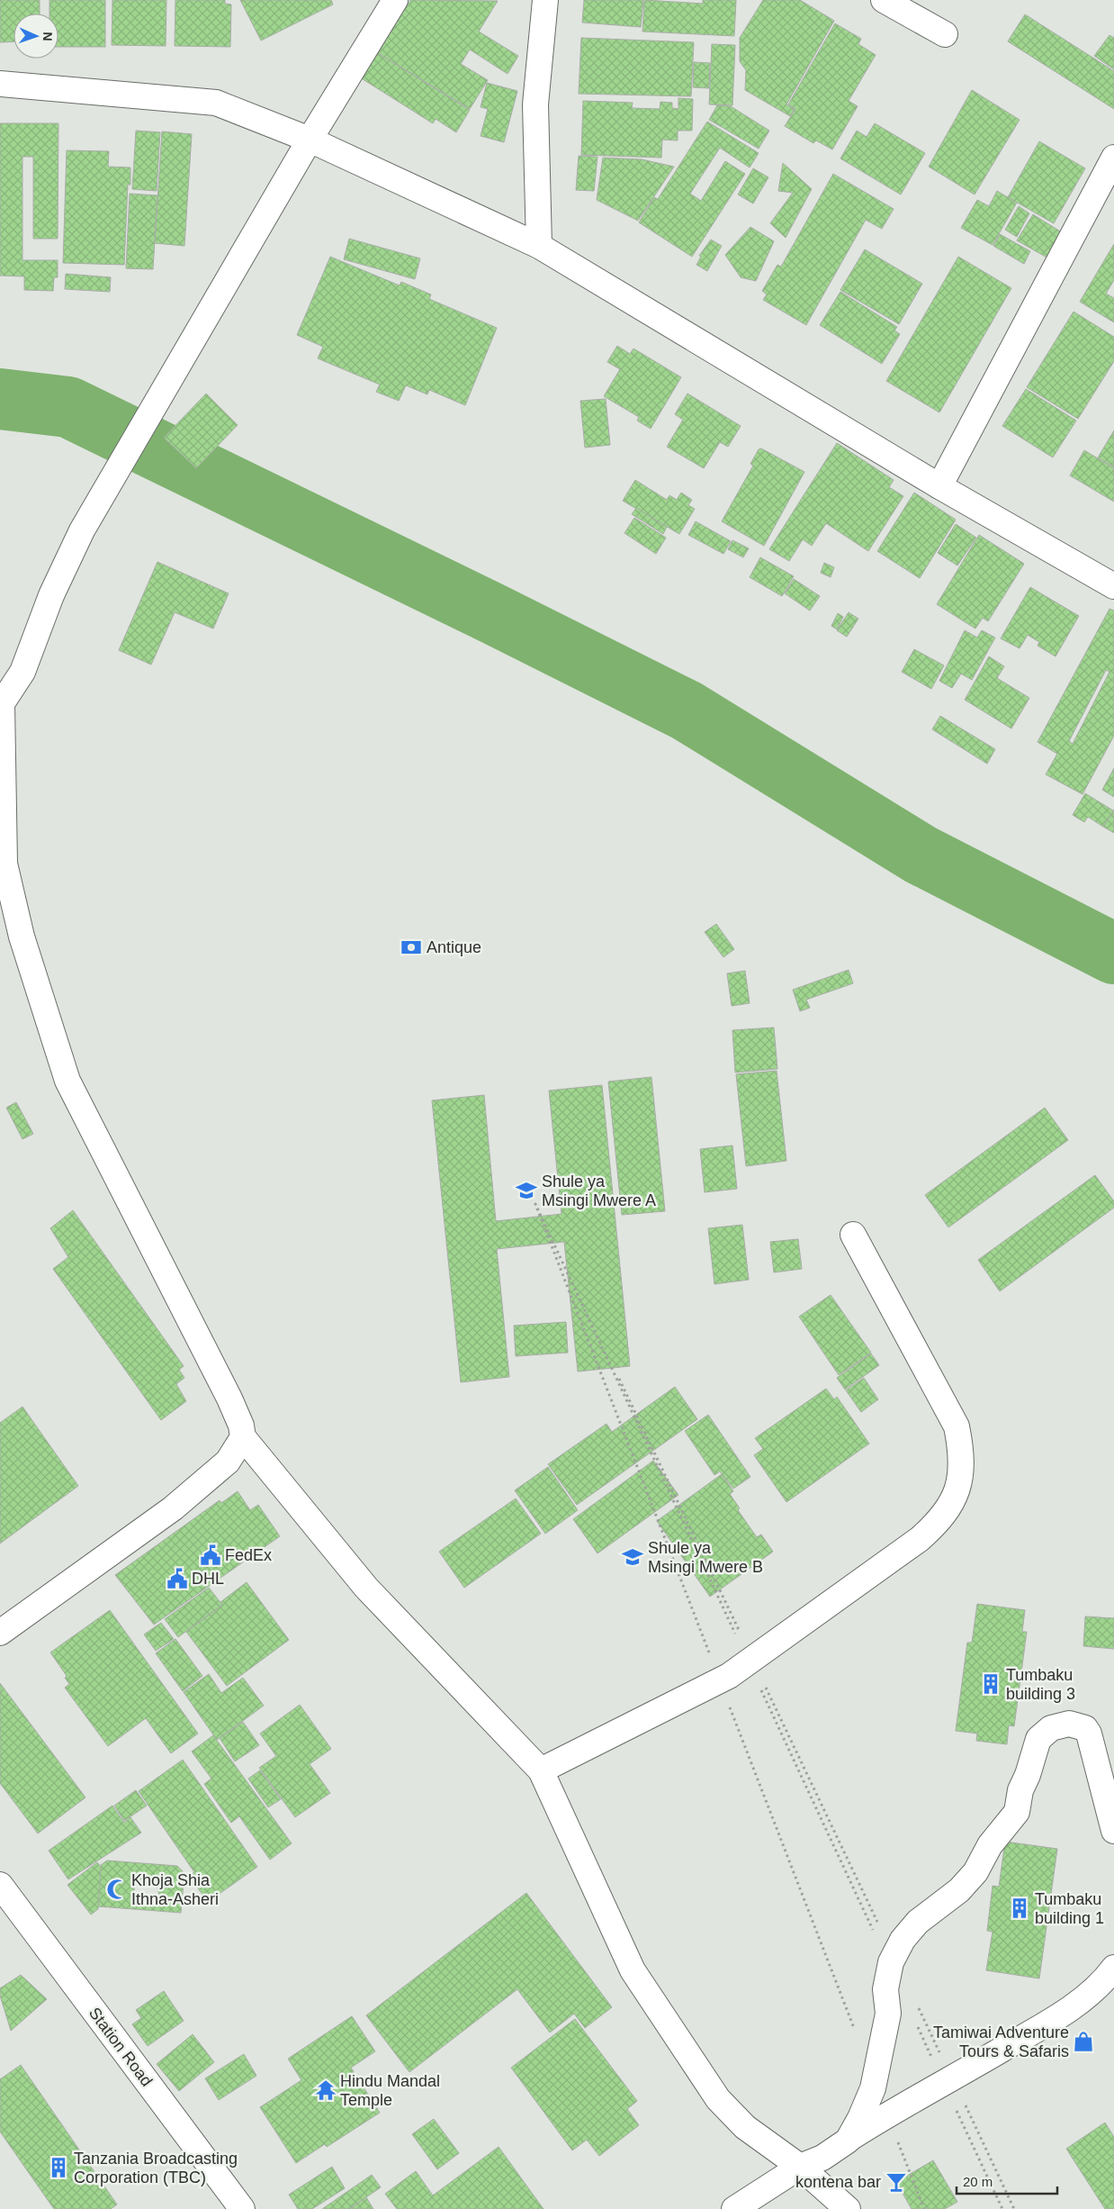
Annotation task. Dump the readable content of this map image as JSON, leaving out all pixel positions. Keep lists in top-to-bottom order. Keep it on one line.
{"streets":{"street":["Station Road"]},"places":{"bank":["Antique"],"school or university":["Shule ya Msingi Mwere A","Shule ya Msingi Mwere B"],"public building":["FedEx","DHL"],"building":["Tumbaku building 3","Tumbaku building 1","Tanzania Broadcasting Corporation (TBC)"],"mosque":["Khoja Shia Ithna-Asheri"],"shop":["Tamiwai Adventure Tours & Safaris"],"temple":["Hindu Mandal Temple"],"bar":["kontena bar"]},"scale_bar":"20 m","north":"right"}
